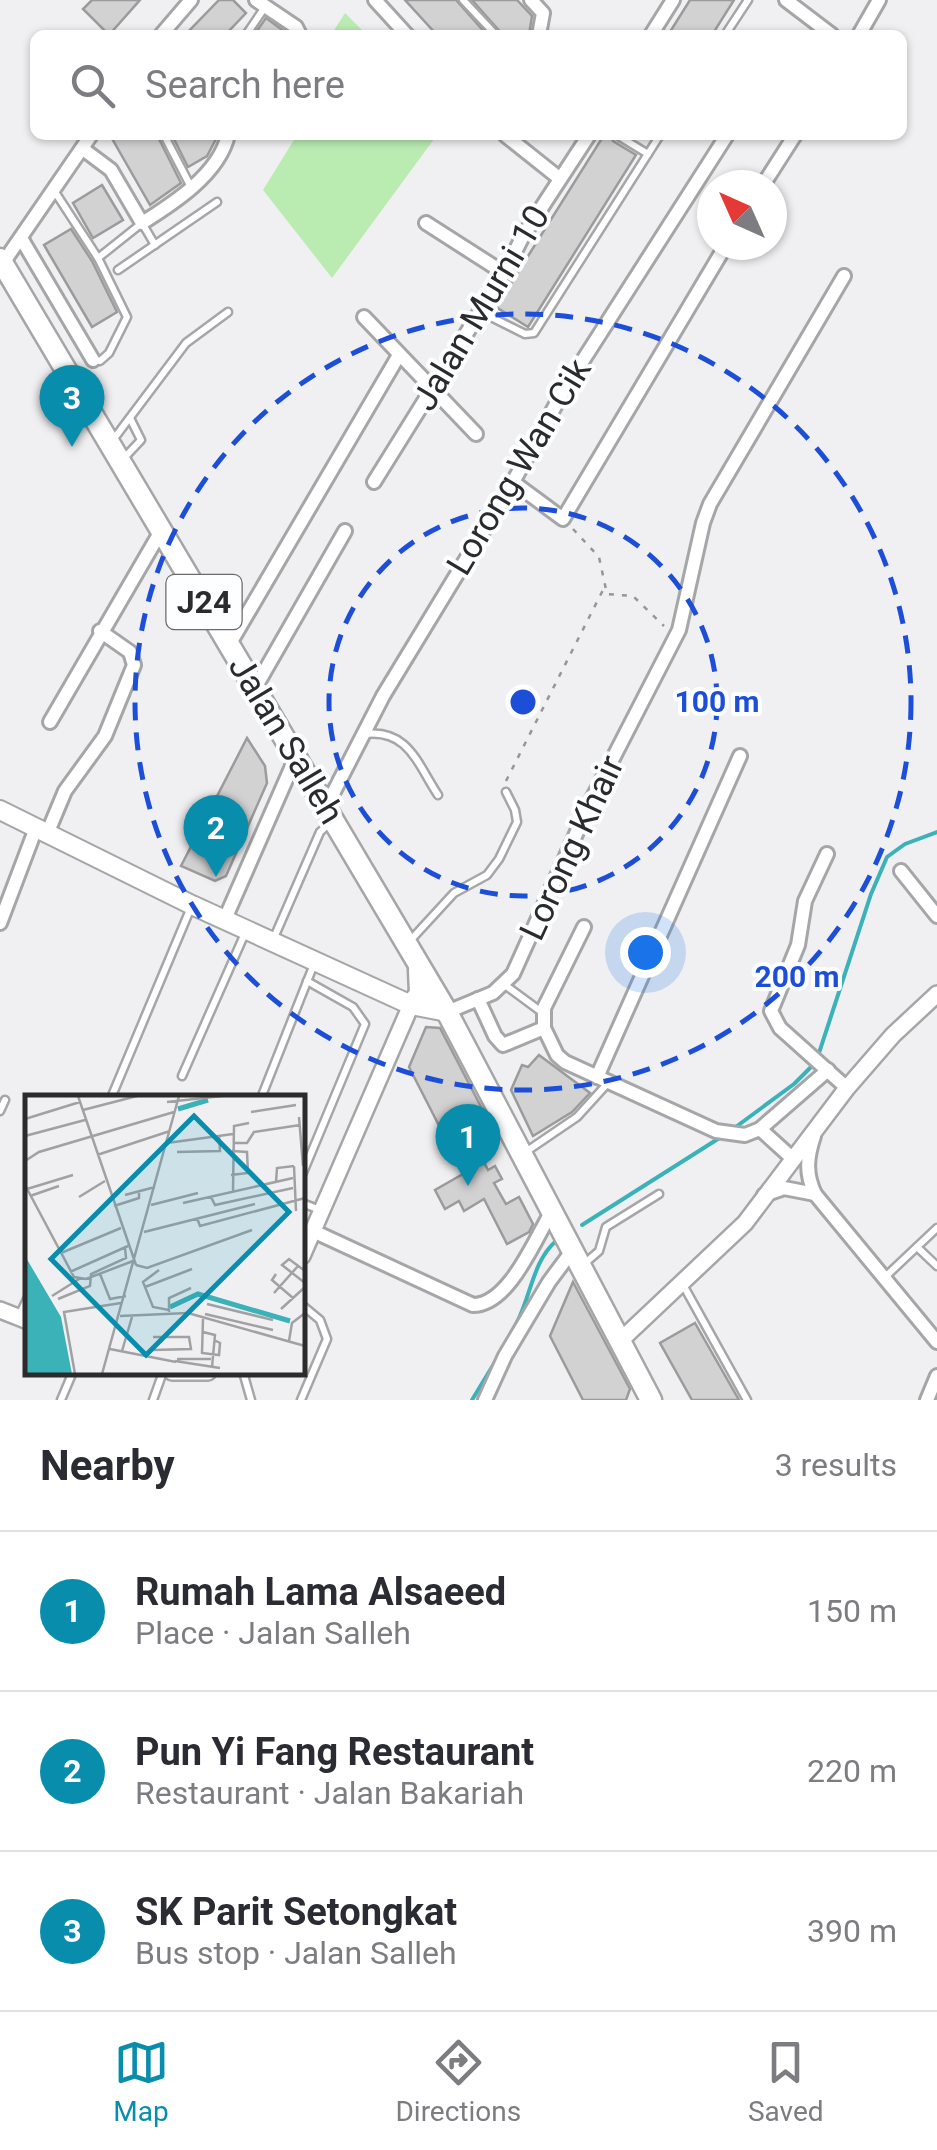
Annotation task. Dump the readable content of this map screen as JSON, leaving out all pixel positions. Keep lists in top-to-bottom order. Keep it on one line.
{"streets":{"main road":["J24","Jalan Salleh"],"street":["Jalan Murni 10","Lorong Wan Cik","Lorong Khair"]},"crossings":[["Lorong Wan Cik","Jalan Salleh"],["J24","Jalan Salleh"]],"north":"top left","page":{"search":"Search here","pins":["3","2","1"],"heading":["Nearby","3 results"],"list":[{"mark":"1","name":"Rumah Lama Alsaeed","note":"Place · Jalan Salleh","value":"150 m"},{"mark":"2","name":"Pun Yi Fang Restaurant","note":"Restaurant · Jalan Bakariah","value":"220 m"},{"mark":"3","name":"SK Parit Setongkat","note":"Bus stop · Jalan Salleh","value":"390 m"}],"nav":["Map","Directions","Saved"]},"rings":["100 m","200 m"]}
